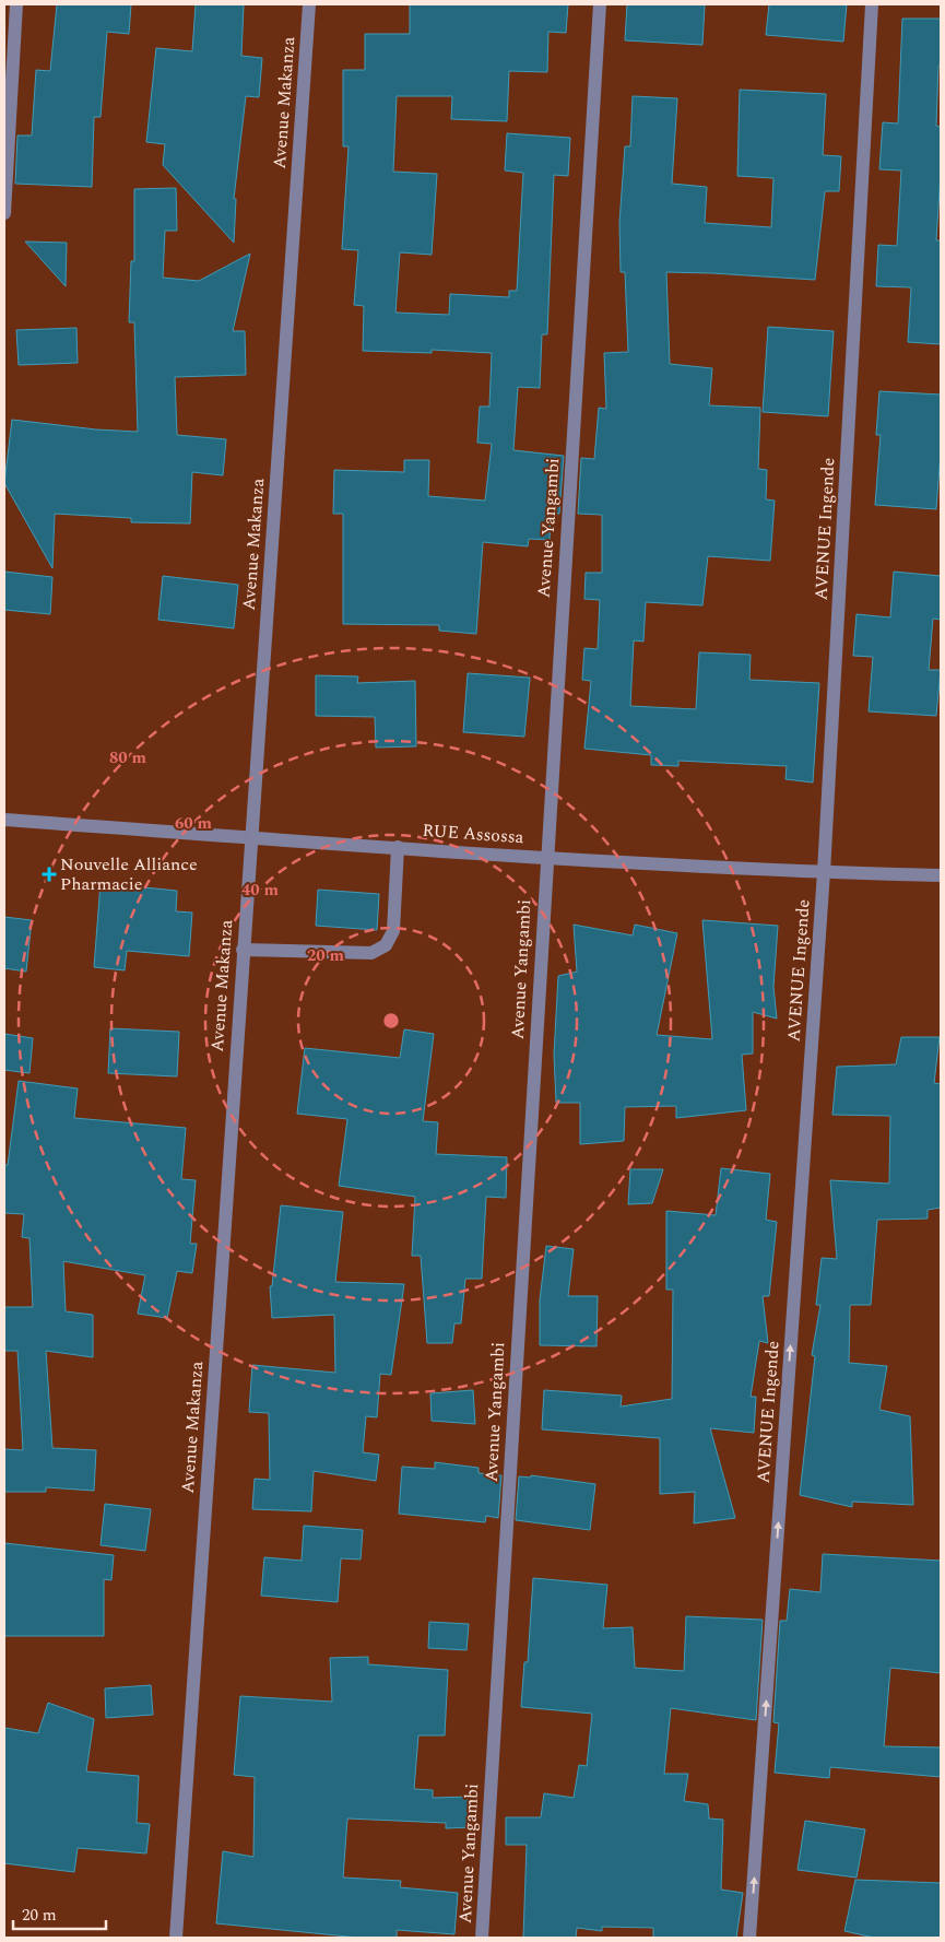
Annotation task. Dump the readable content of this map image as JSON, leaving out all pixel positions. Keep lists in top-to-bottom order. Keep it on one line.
{"streets":{"street":["Avenue Makanza","Avenue Yangambi","AVENUE Ingende","RUE Assossa"]},"crossings":[["Avenue Makanza","RUE Assossa"],["Avenue Yangambi","RUE Assossa"],["AVENUE Ingende","RUE Assossa"]],"one_way":["AVENUE Ingende"],"places":{"health":["Nouvelle Alliance Pharmacie"]},"scale_bar":"20 m","rings":["80 m","60 m","40 m","20 m"]}
